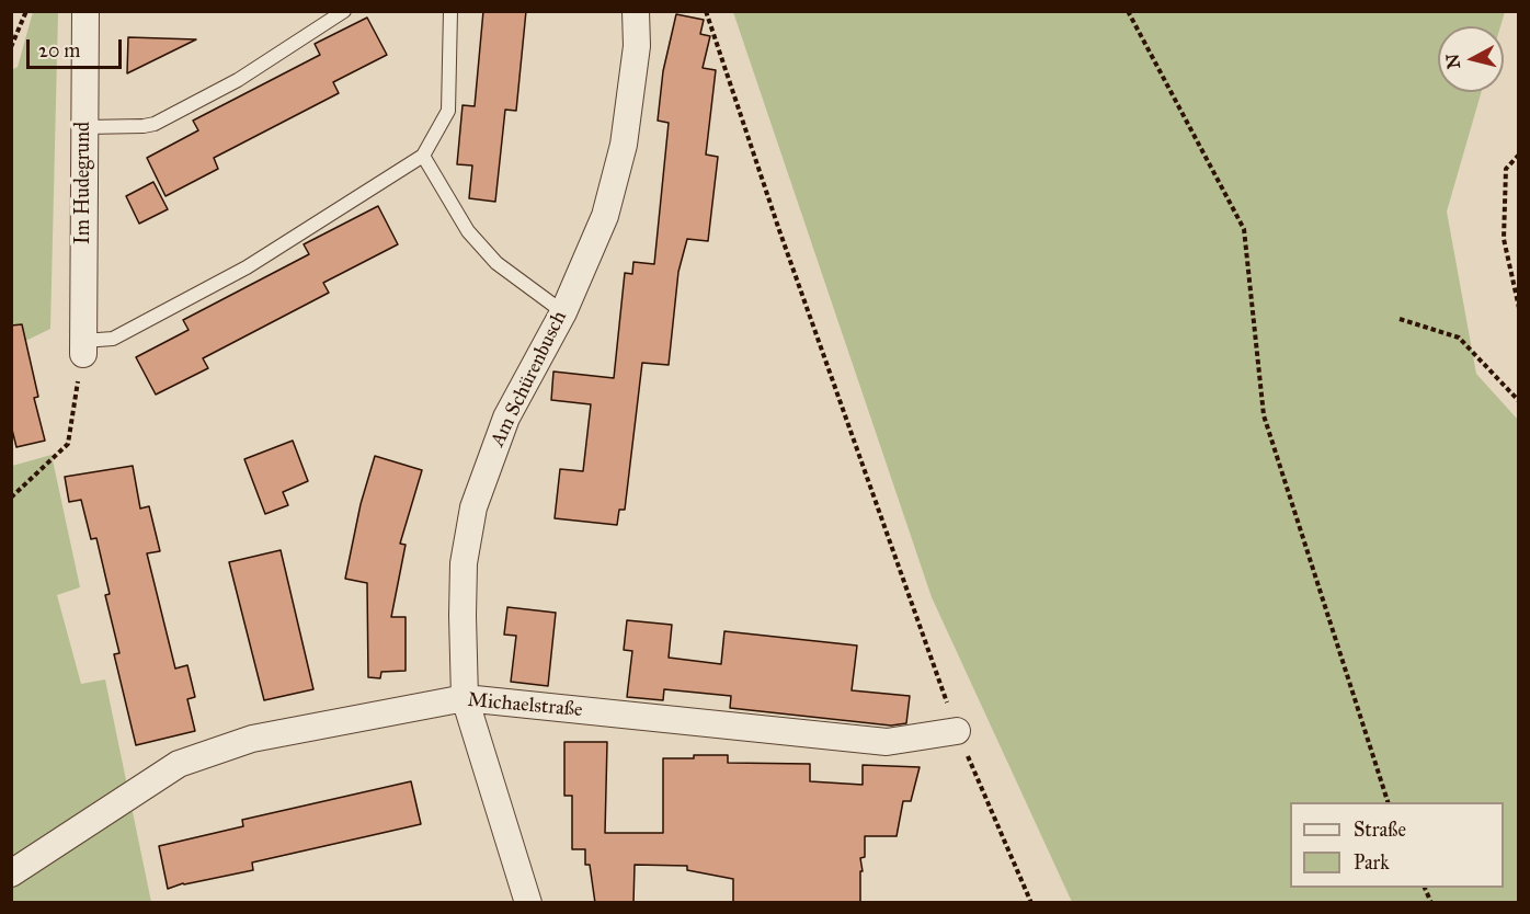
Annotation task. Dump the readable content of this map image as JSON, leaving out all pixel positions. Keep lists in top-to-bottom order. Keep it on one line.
{"streets":{"street":["Im Hudegrund","Am Schürenbusch","Michaelstraße"]},"crossings":[["Am Schürenbusch","Michaelstraße"]],"legend":["Straße","Park"],"scale_bar":"20 m","north":"left"}
